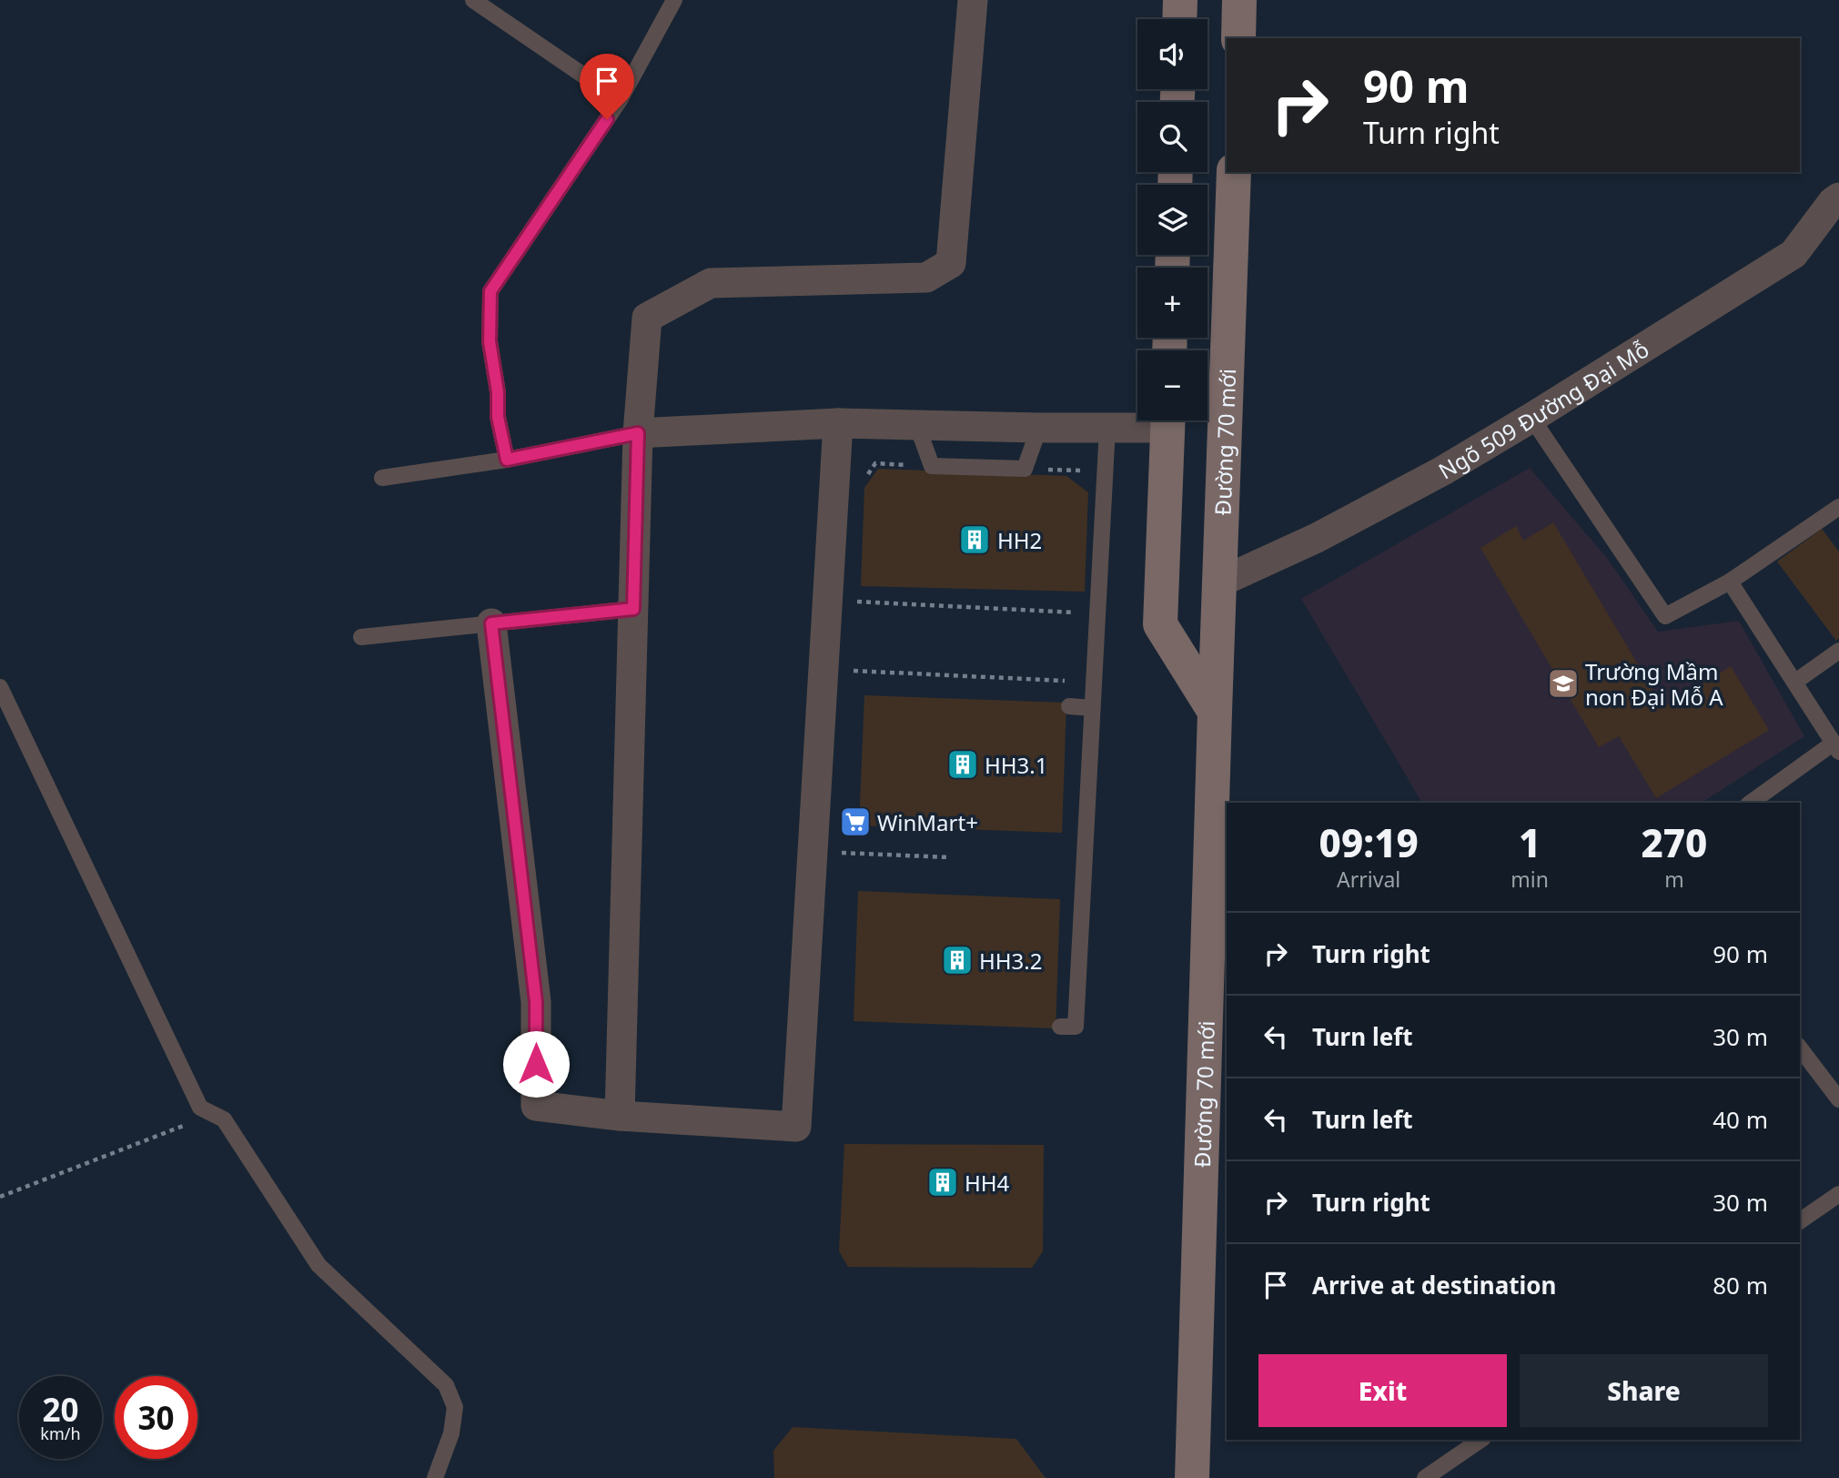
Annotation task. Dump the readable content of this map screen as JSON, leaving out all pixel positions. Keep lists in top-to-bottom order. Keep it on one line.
{"streets":{"street":["Ngõ 509 Đường Đại Mỗ","Đường 70 mới"]},"crossings":[["Ngõ 509 Đường Đại Mỗ","Đường 70 mới"]],"places":{"building":["HH2","HH3.1","HH3.2","HH4"],"school or university":["Trường Mầm non Đại Mỗ A"],"supermarket":["WinMart+"]},"page":{"map_buttons":["+","−"],"turn":["90 m","Turn right"],"eta":["09:19","Arrival","1","min","270","m"],"list":[{"name":"Turn right","value":"90 m"},{"name":"Turn left","value":"30 m"},{"name":"Turn left","value":"40 m"},{"name":"Turn right","value":"30 m"},{"name":"Arrive at destination","value":"80 m"}],"buttons":["Exit","Share"],"speed":"20 km/h","limit":"30"}}
